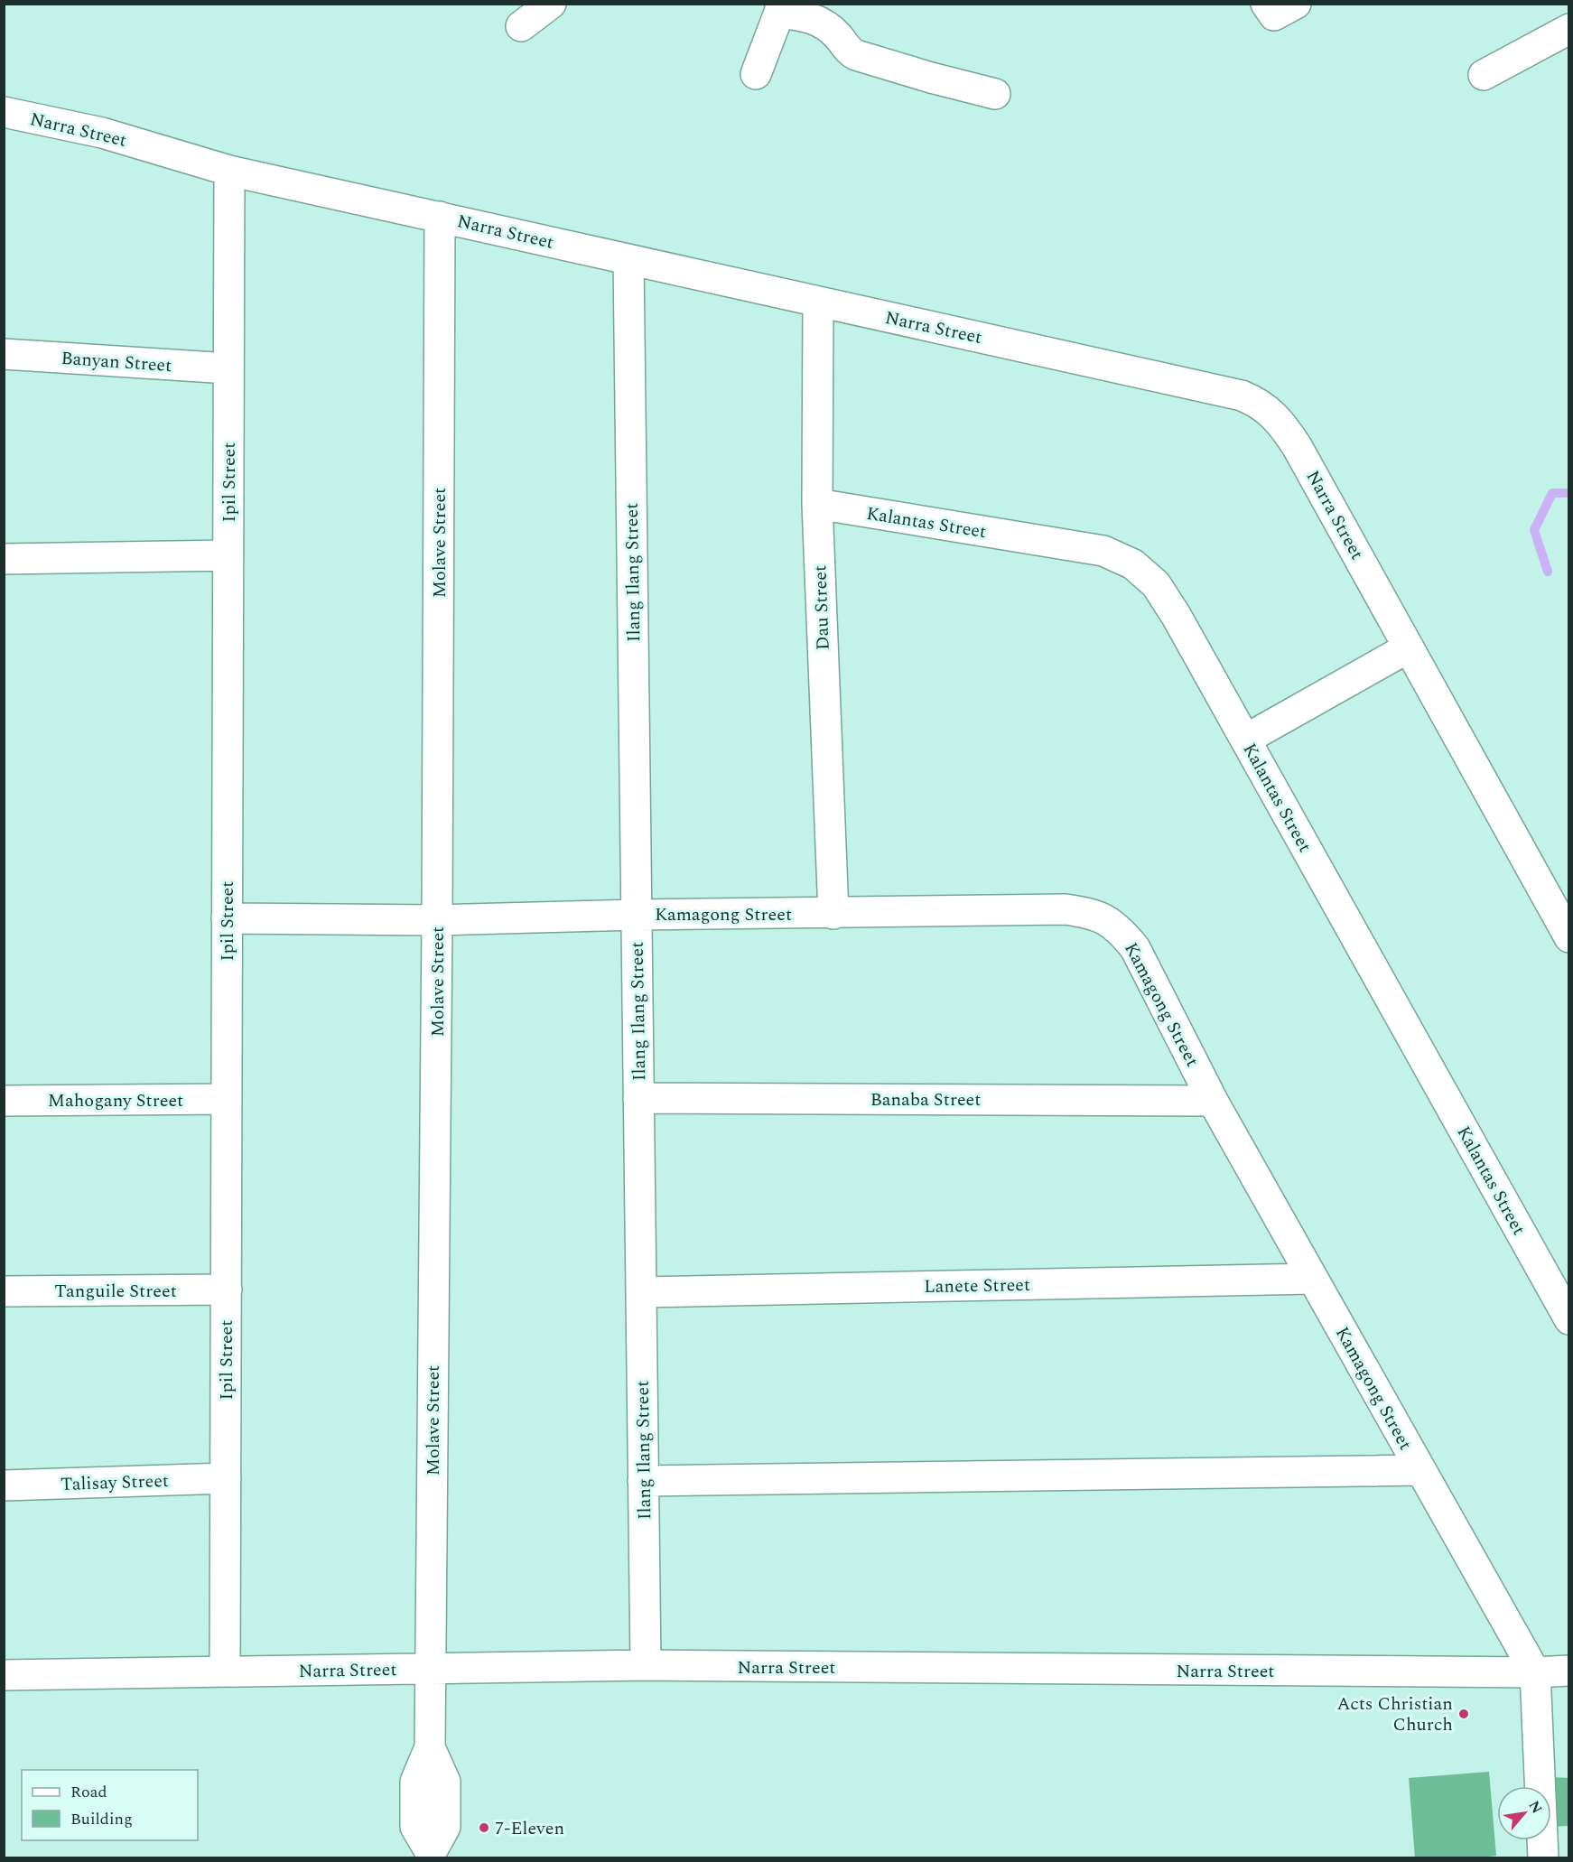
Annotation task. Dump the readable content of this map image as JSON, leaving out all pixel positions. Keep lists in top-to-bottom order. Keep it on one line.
{"streets":{"street":["Narra Street","Banyan Street","Ipil Street","Kalantas Street","Molave Street","Ilang Ilang Street","Dau Street","Kamagong Street","Banaba Street","Mahogany Street","Lanete Street","Tanguile Street","Talisay Street"]},"crossings":[["Narra Street","Ipil Street"],["Narra Street","Molave Street"],["Narra Street","Ilang Ilang Street"],["Narra Street","Dau Street"],["Narra Street","Kamagong Street"],["Banyan Street","Ipil Street"],["Ipil Street","Kamagong Street"],["Ipil Street","Mahogany Street"],["Ipil Street","Tanguile Street"],["Ipil Street","Talisay Street"],["Kalantas Street","Dau Street"],["Molave Street","Kamagong Street"],["Ilang Ilang Street","Kamagong Street"],["Ilang Ilang Street","Banaba Street"],["Ilang Ilang Street","Lanete Street"],["Dau Street","Kamagong Street"],["Kamagong Street","Banaba Street"],["Kamagong Street","Lanete Street"]],"places":["Acts Christian Church","7-Eleven"],"legend":["Road","Building"],"north":"top right"}
